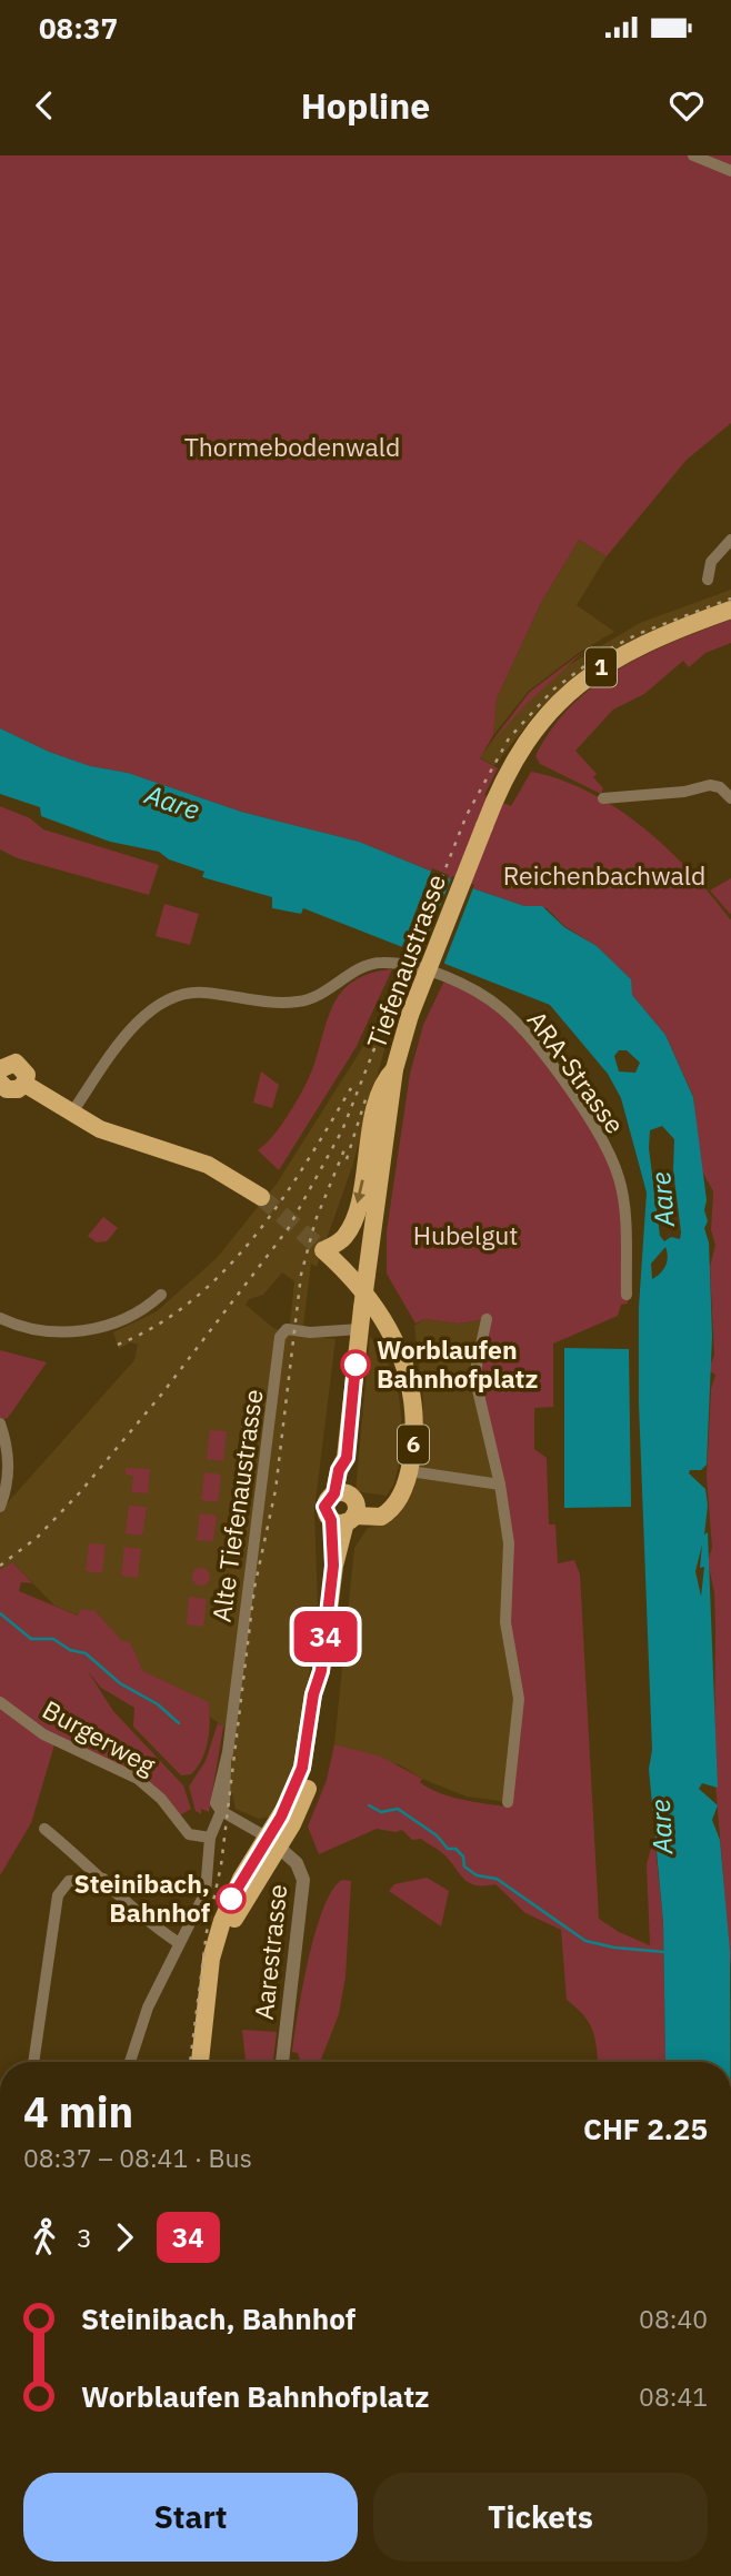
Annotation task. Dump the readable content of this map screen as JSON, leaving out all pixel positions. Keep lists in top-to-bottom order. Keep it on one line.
{"streets":{"main road":["1","Tiefenaustrasse","6"],"street":["ARA-Strasse","Alte Tiefenaustrasse","Burgerweg","Aarestrasse"]},"crossings":[["1","Tiefenaustrasse"],["1","6"],["1","Aarestrasse"],["Tiefenaustrasse","6"],["Tiefenaustrasse","Alte Tiefenaustrasse"],["Alte Tiefenaustrasse","Burgerweg"]],"water":["Aare"],"parks":["Thormebodenwald","Reichenbachwald","Hubelgut"],"places":["Worblaufen Bahnhofplatz","Steinibach, Bahnhof"],"lines":["bus line 34"],"page":{"status":"08:37","header":"Hopline","on_map":"34","heading":["4 min","08:37 – 08:41 · Bus","CHF 2.25"],"legs":["3","34"],"list":[{"name":"Steinibach, Bahnhof","value":"08:40"},{"name":"Worblaufen Bahnhofplatz","value":"08:41"}],"buttons":["Start","Tickets"]}}
